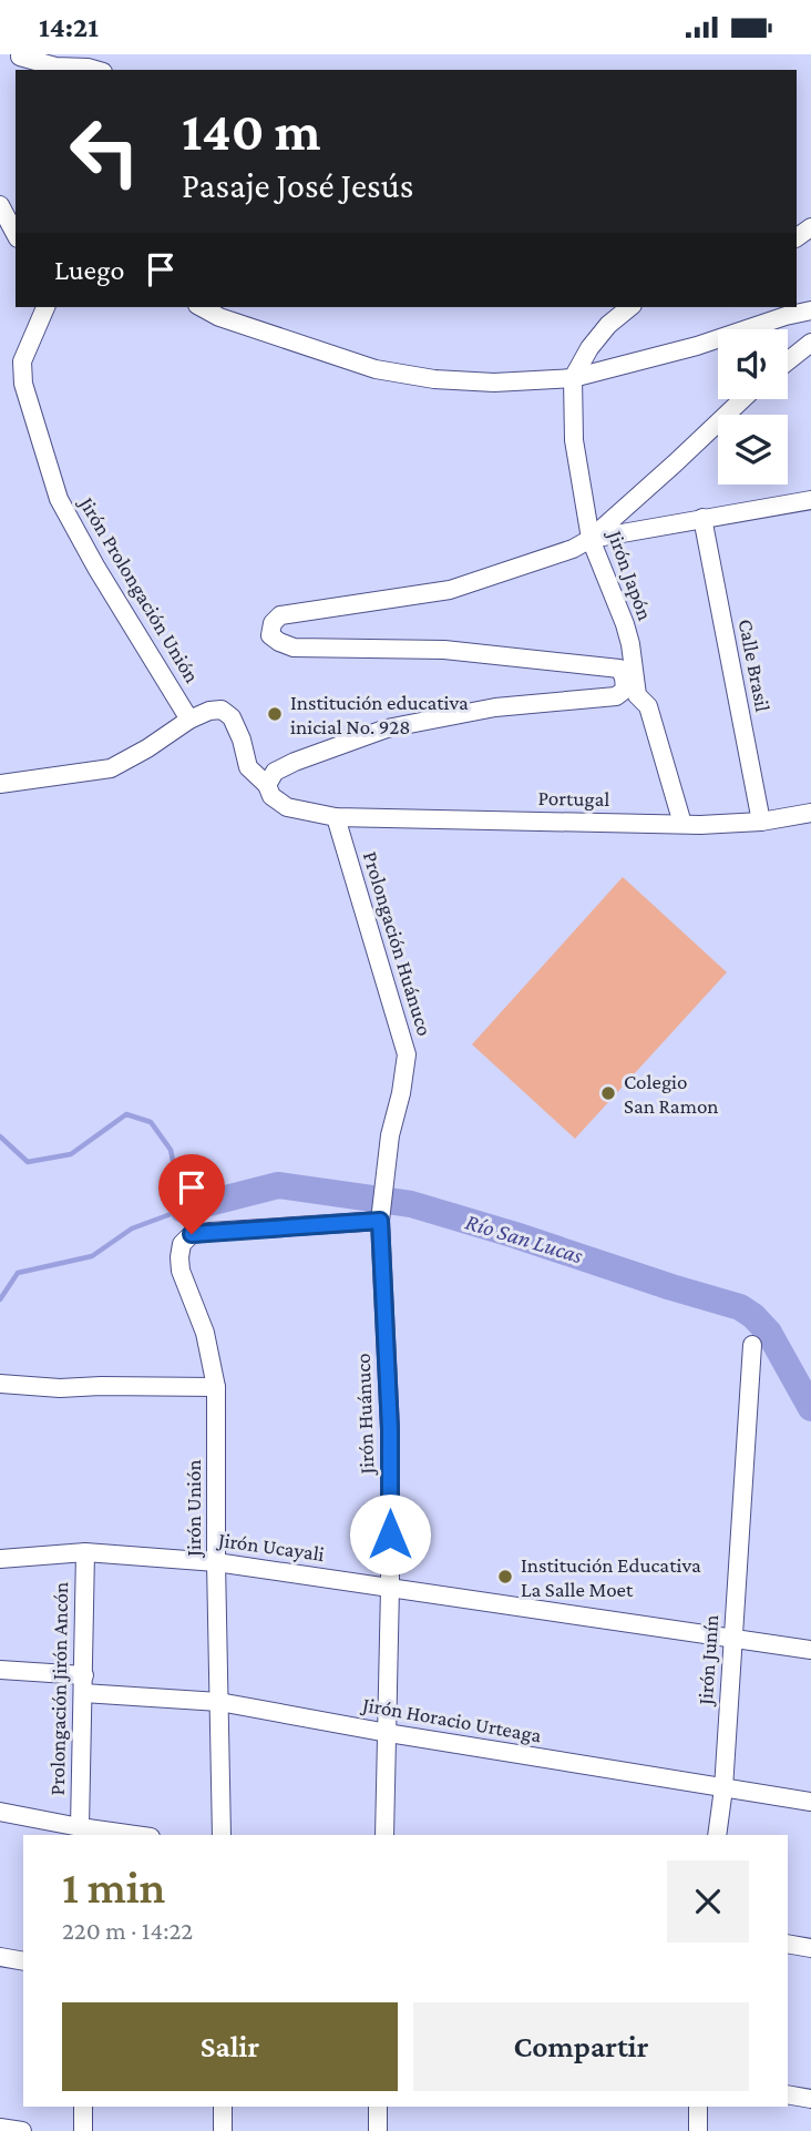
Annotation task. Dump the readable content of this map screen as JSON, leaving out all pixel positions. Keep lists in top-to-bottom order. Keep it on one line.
{"streets":{"street":["Jirón Japón","Jirón Prolongación Unión","Calle Brasil","Portugal","Prolongación Huánuco","Jirón Huánuco","Jirón Unión","Jirón Ucayali","Jirón Junín","Prolongación Jirón Ancón","Jirón Horacio Urteaga"]},"crossings":[["Jirón Japón","Portugal"],["Jirón Prolongación Unión","Portugal"],["Calle Brasil","Portugal"],["Portugal","Prolongación Huánuco"],["Prolongación Huánuco","Jirón Huánuco"],["Prolongación Huánuco","Jirón Unión"],["Jirón Huánuco","Jirón Unión"],["Jirón Huánuco","Jirón Ucayali"],["Jirón Huánuco","Jirón Horacio Urteaga"],["Jirón Unión","Jirón Ucayali"],["Jirón Unión","Jirón Horacio Urteaga"],["Jirón Ucayali","Jirón Junín"],["Jirón Ucayali","Prolongación Jirón Ancón"],["Jirón Junín","Jirón Horacio Urteaga"],["Prolongación Jirón Ancón","Jirón Horacio Urteaga"]],"water":["Río San Lucas"],"places":["Institución educativa inicial No. 928","Colegio San Ramon","Institución Educativa La Salle Moet"],"page":{"status":"14:21","turn":["140 m","Pasaje José Jesús"],"then":"Luego","heading":["1 min","220 m · 14:22"],"buttons":["Salir","Compartir"]}}
